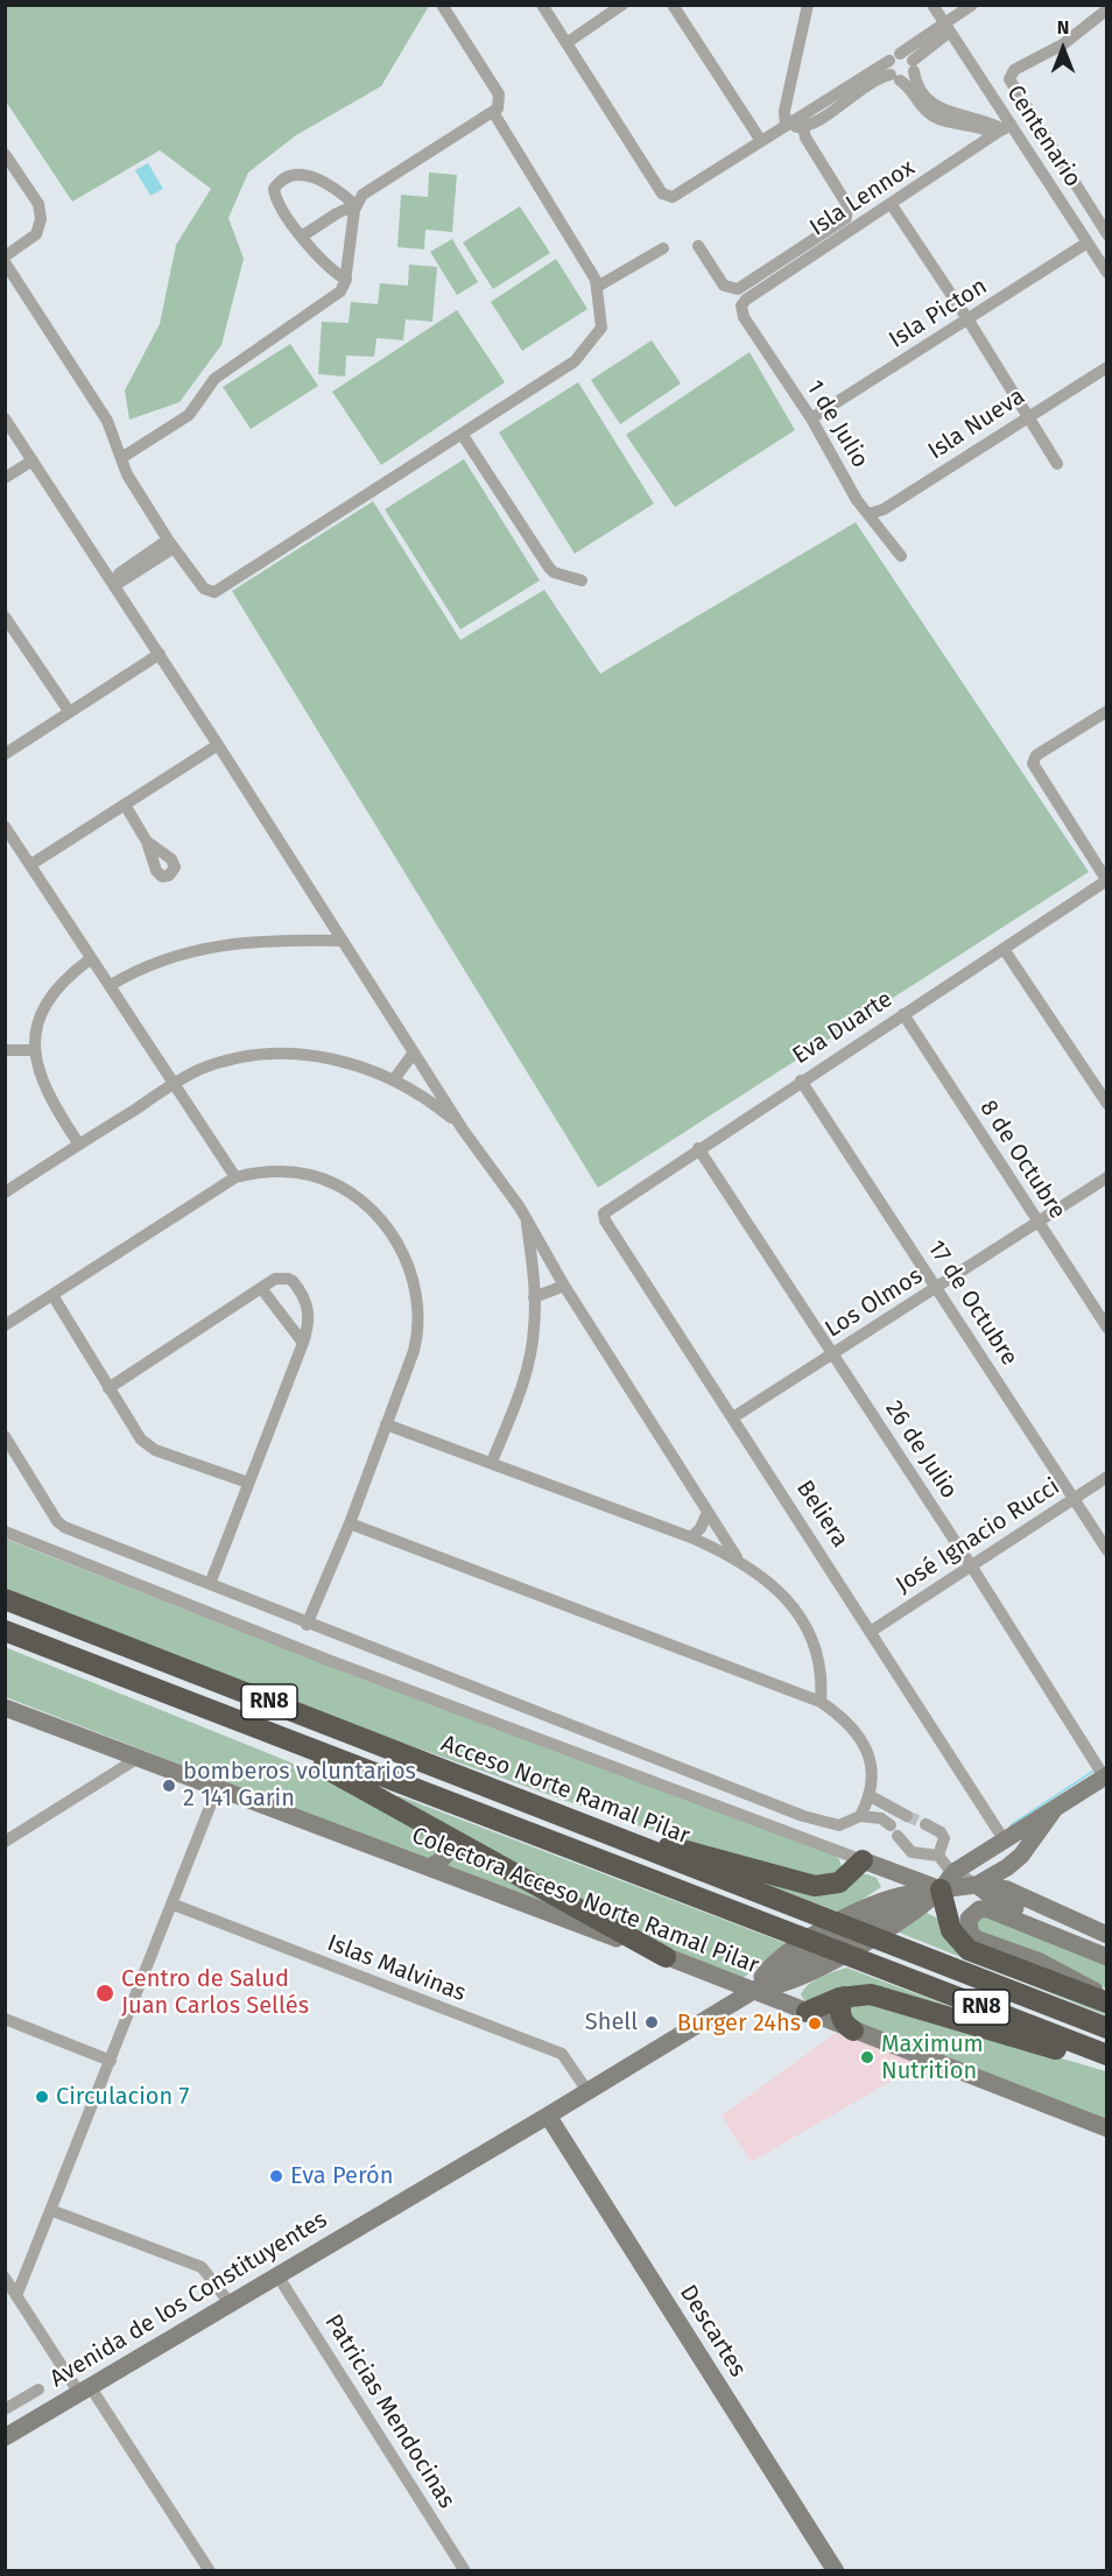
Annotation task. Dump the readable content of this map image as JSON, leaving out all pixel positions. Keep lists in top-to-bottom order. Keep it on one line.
{"streets":{"highway":["RN8","Acceso Norte Ramal Pilar"],"street":["Centenario","Isla Lennox","Isla Picton","1 de Julio","Isla Nueva","Eva Duarte","8 de Octubre","Los Olmos","17 de Octubre","26 de Julio","Beliera","José Ignacio Rucci","Colectora Acceso Norte Ramal Pilar","Islas Malvinas","Avenida de los Constituyentes","Descartes","Patricias Mendocinas"]},"crossings":[["Centenario","Isla Lennox"],["Centenario","Isla Picton"],["Isla Lennox","1 de Julio"],["Isla Picton","1 de Julio"],["1 de Julio","Isla Nueva"],["Eva Duarte","8 de Octubre"],["Eva Duarte","17 de Octubre"],["Eva Duarte","26 de Julio"],["Eva Duarte","Beliera"],["8 de Octubre","Los Olmos"],["Los Olmos","17 de Octubre"],["Los Olmos","26 de Julio"],["Los Olmos","Beliera"],["17 de Octubre","José Ignacio Rucci"],["26 de Julio","José Ignacio Rucci"],["26 de Julio","Avenida de los Constituyentes"],["Beliera","José Ignacio Rucci"],["Beliera","Avenida de los Constituyentes"],["Colectora Acceso Norte Ramal Pilar","Avenida de los Constituyentes"],["Islas Malvinas","Avenida de los Constituyentes"],["Avenida de los Constituyentes","Descartes"],["Avenida de los Constituyentes","Patricias Mendocinas"]],"places":["bomberos voluntarios 2 141 Garin","Centro de Salud Juan Carlos Sellés","Shell","Burger 24hs","Maximum Nutrition","Circulacion 7","Eva Perón"],"north":"top"}
